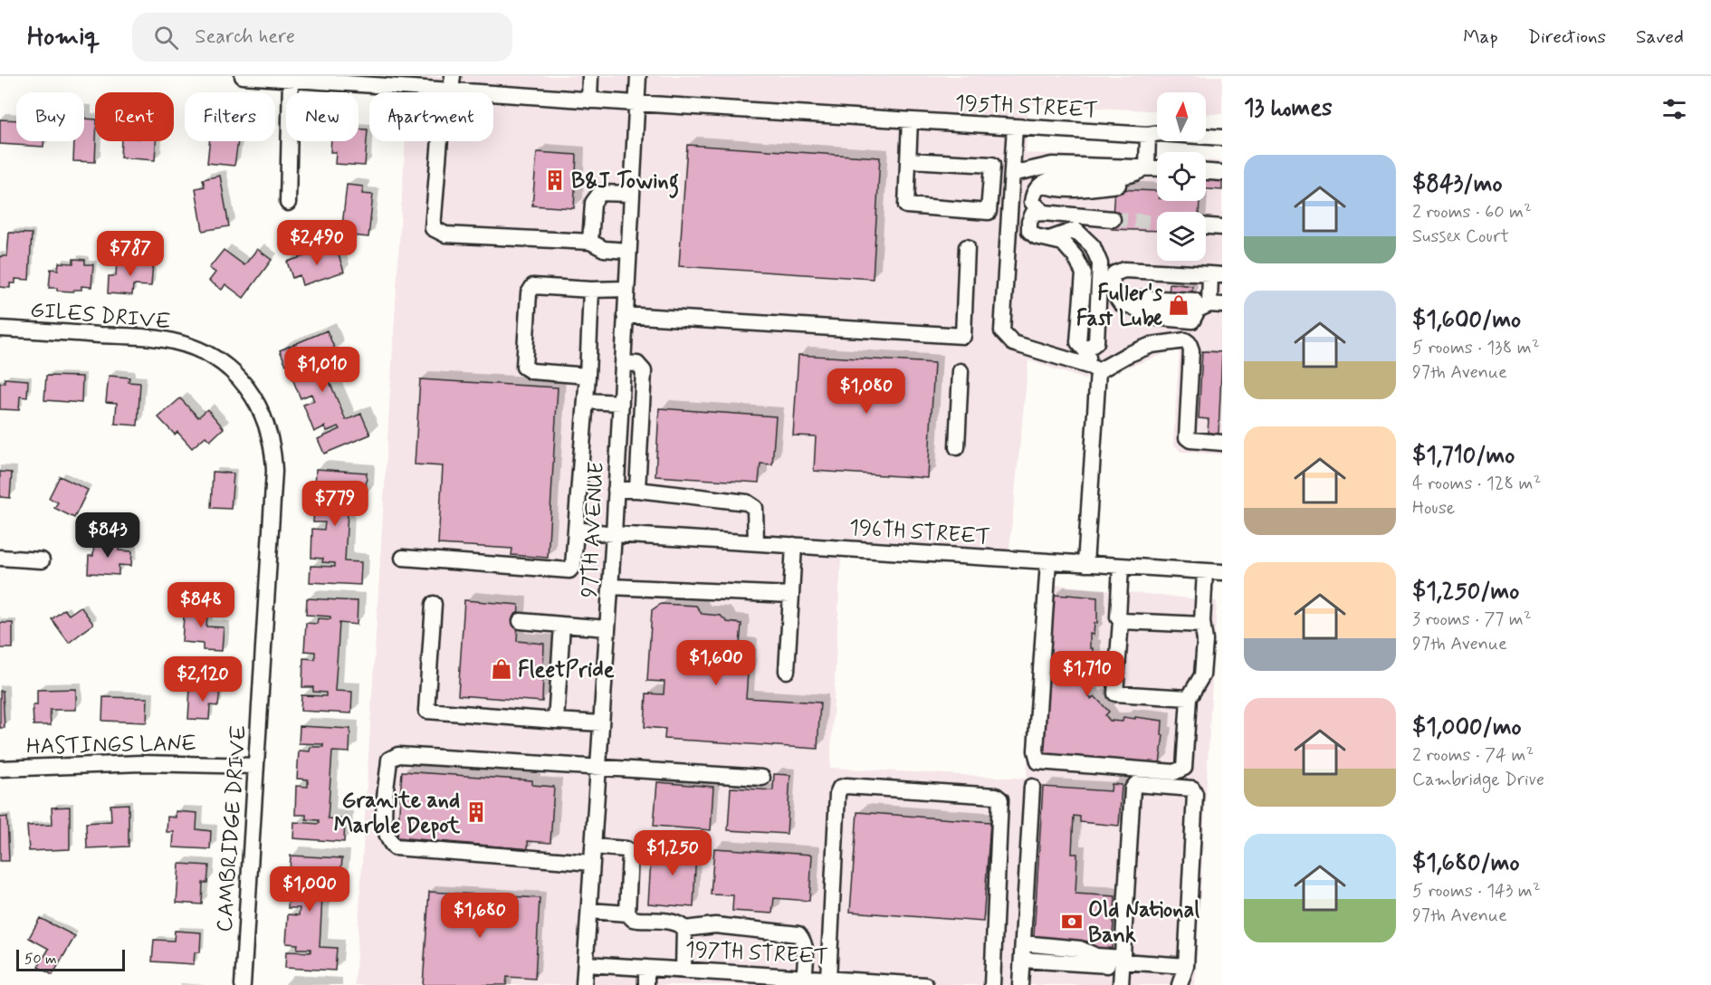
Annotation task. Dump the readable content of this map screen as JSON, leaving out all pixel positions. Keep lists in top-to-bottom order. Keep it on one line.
{"streets":{"street":["195TH STREET","GILES DRIVE","97TH AVENUE","196TH STREET","HASTINGS LANE","CAMBRIDGE DRIVE","197TH STREET"]},"crossings":[["195TH STREET","97TH AVENUE"],["GILES DRIVE","CAMBRIDGE DRIVE"],["97TH AVENUE","196TH STREET"],["97TH AVENUE","197TH STREET"],["HASTINGS LANE","CAMBRIDGE DRIVE"]],"places":{"building":["B&J Towing","Granite and Marble Depot"],"shop":["Fuller's Fast Lube","FleetPride"],"bank":["Old National Bank"]},"scale_bar":"50 m","north":"top","page":{"header":"Homiq","search":"Search here","nav":["Map","Directions","Saved"],"heading":"13 homes","chip":["Buy","Rent","Filters","New","Apartment"],"list":[{"name":"$843/mo","note":"2 rooms · 60 m² · Sussex Court"},{"name":"$1,600/mo","note":"5 rooms · 138 m² · 97th Avenue"},{"name":"$1,710/mo","note":"4 rooms · 128 m² · House"},{"name":"$1,250/mo","note":"3 rooms · 77 m² · 97th Avenue"},{"name":"$1,000/mo","note":"2 rooms · 74 m² · Cambridge Drive"},{"name":"$1,680/mo","note":"5 rooms · 143 m² · 97th Avenue"}],"price":["$2,490","$787","$1,010","$1,080","$779","$843","$848","$1,600","$1,710","$2,120","$1,250","$1,000","$1,680"],"scale":"50 m"}}
